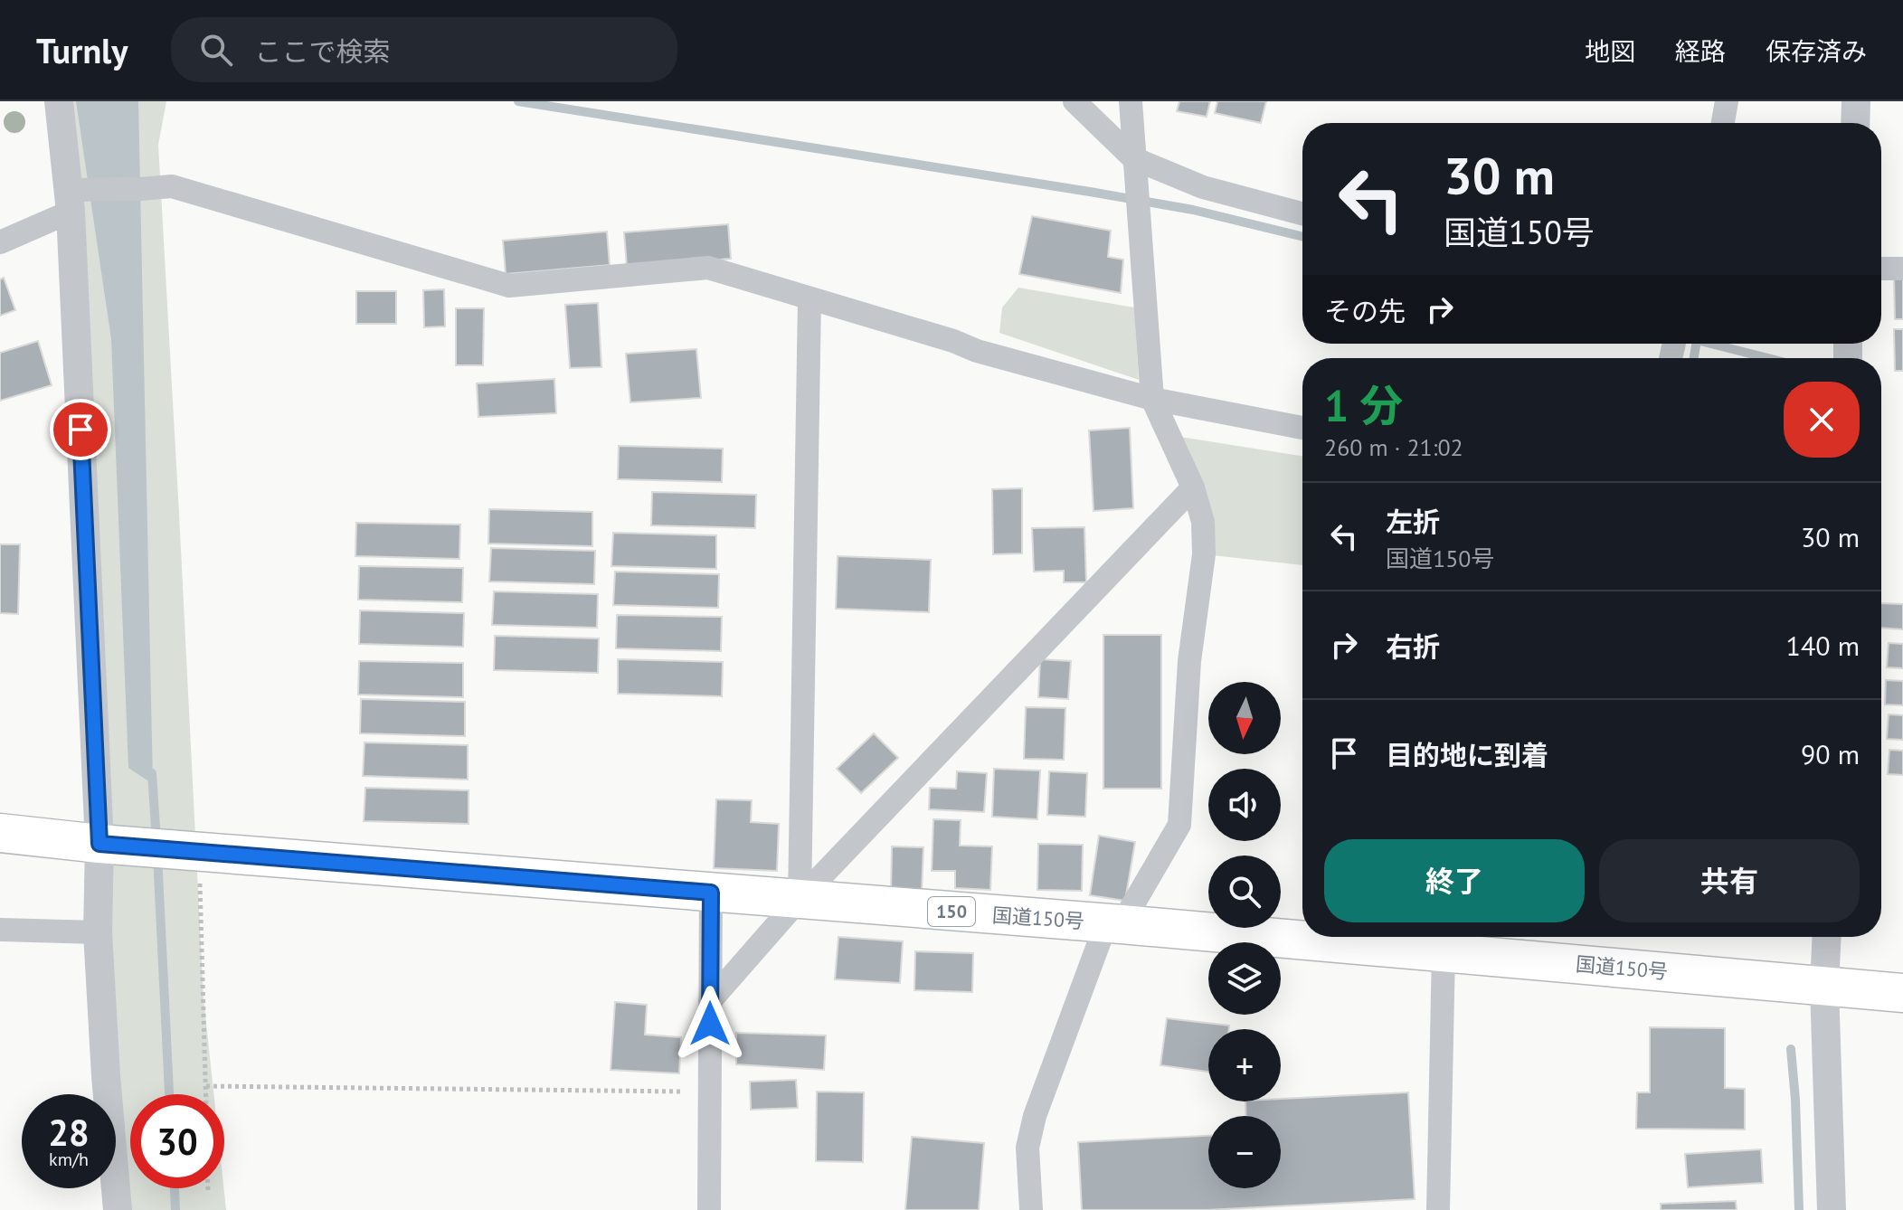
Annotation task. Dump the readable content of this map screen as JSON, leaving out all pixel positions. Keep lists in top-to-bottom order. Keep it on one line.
{"streets":{"highway":["150","国道150号"]},"north":"bottom","page":{"header":"Turnly","search":"ここで検索","nav":["地図","経路","保存済み"],"turn":["30 m","国道150号"],"then":"その先","heading":["1 分","260 m · 21:02"],"list":[{"name":"左折","note":"国道150号","value":"30 m"},{"name":"右折","value":"140 m"},{"name":"目的地に到着","value":"90 m"}],"map_buttons":["+","−"],"buttons":["終了","共有"],"speed":"28 km/h","limit":"30"}}
